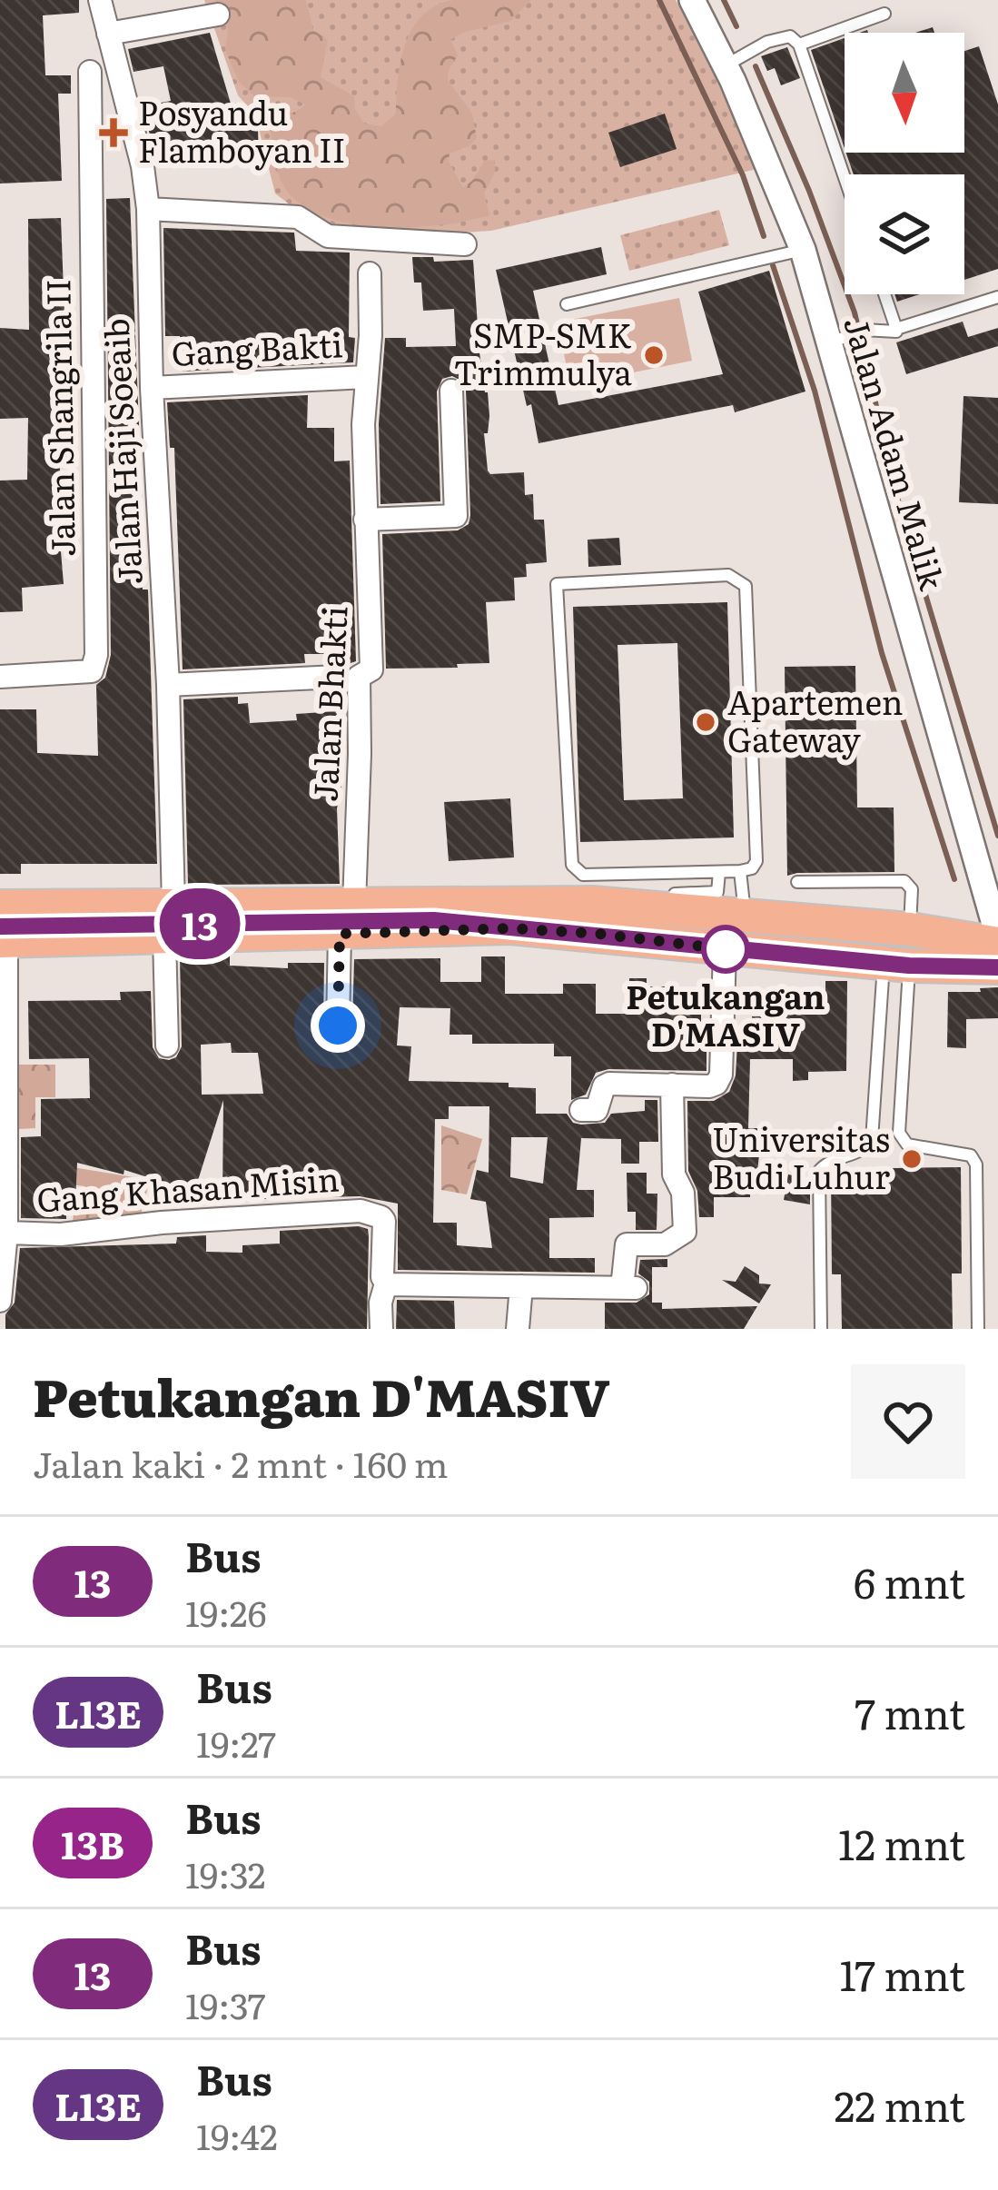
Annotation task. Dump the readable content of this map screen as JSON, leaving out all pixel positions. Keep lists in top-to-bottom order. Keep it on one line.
{"streets":{"street":["Gang Bakti","Jalan Shangrila II","Jalan Haji Soeaib","Jalan Adam Malik","Jalan Bhakti","Gang Khasan Misin"]},"crossings":[["Gang Bakti","Jalan Haji Soeaib"],["Gang Bakti","Jalan Bhakti"]],"places":{"health":["Posyandu Flamboyan II"],"other":["SMP-SMK Trimmulya","Apartemen Gateway","Petukangan D'MASIV","Universitas Budi Luhur"]},"lines":["bus line 13"],"north":"bottom","page":{"on_map":"13","heading":["Petukangan D'MASIV","Jalan kaki · 2 mnt · 160 m"],"list":[{"mark":"13","name":"Bus","note":"19:26","value":"6 mnt"},{"mark":"L13E","name":"Bus","note":"19:27","value":"7 mnt"},{"mark":"13B","name":"Bus","note":"19:32","value":"12 mnt"},{"mark":"13","name":"Bus","note":"19:37","value":"17 mnt"},{"mark":"L13E","name":"Bus","note":"19:42","value":"22 mnt"}]}}
